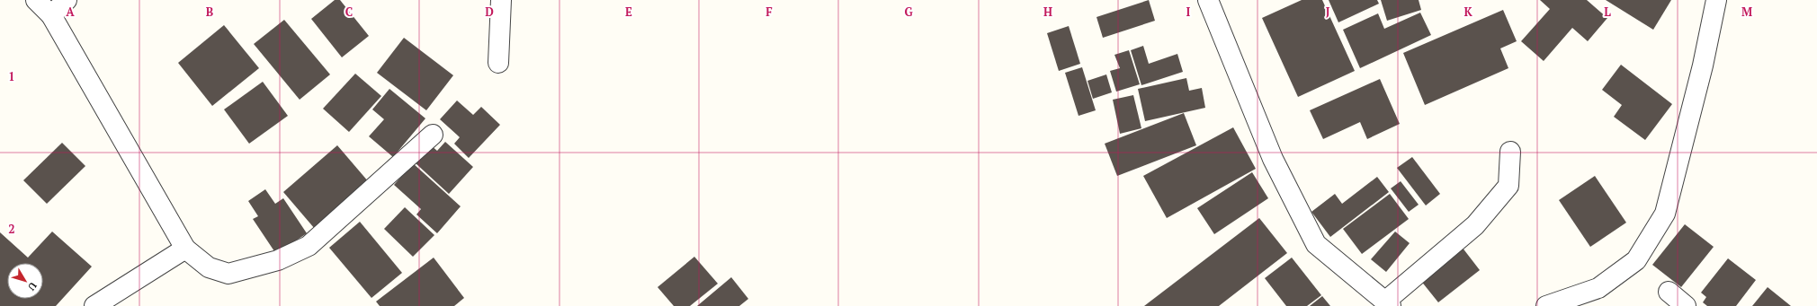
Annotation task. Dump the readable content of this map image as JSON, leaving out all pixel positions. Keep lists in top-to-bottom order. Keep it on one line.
{"north":"bottom right","grid":{"columns":["A","B","C","D","E","F","G","H","I","J","K","L","M"],"rows":["1","2"]}}
